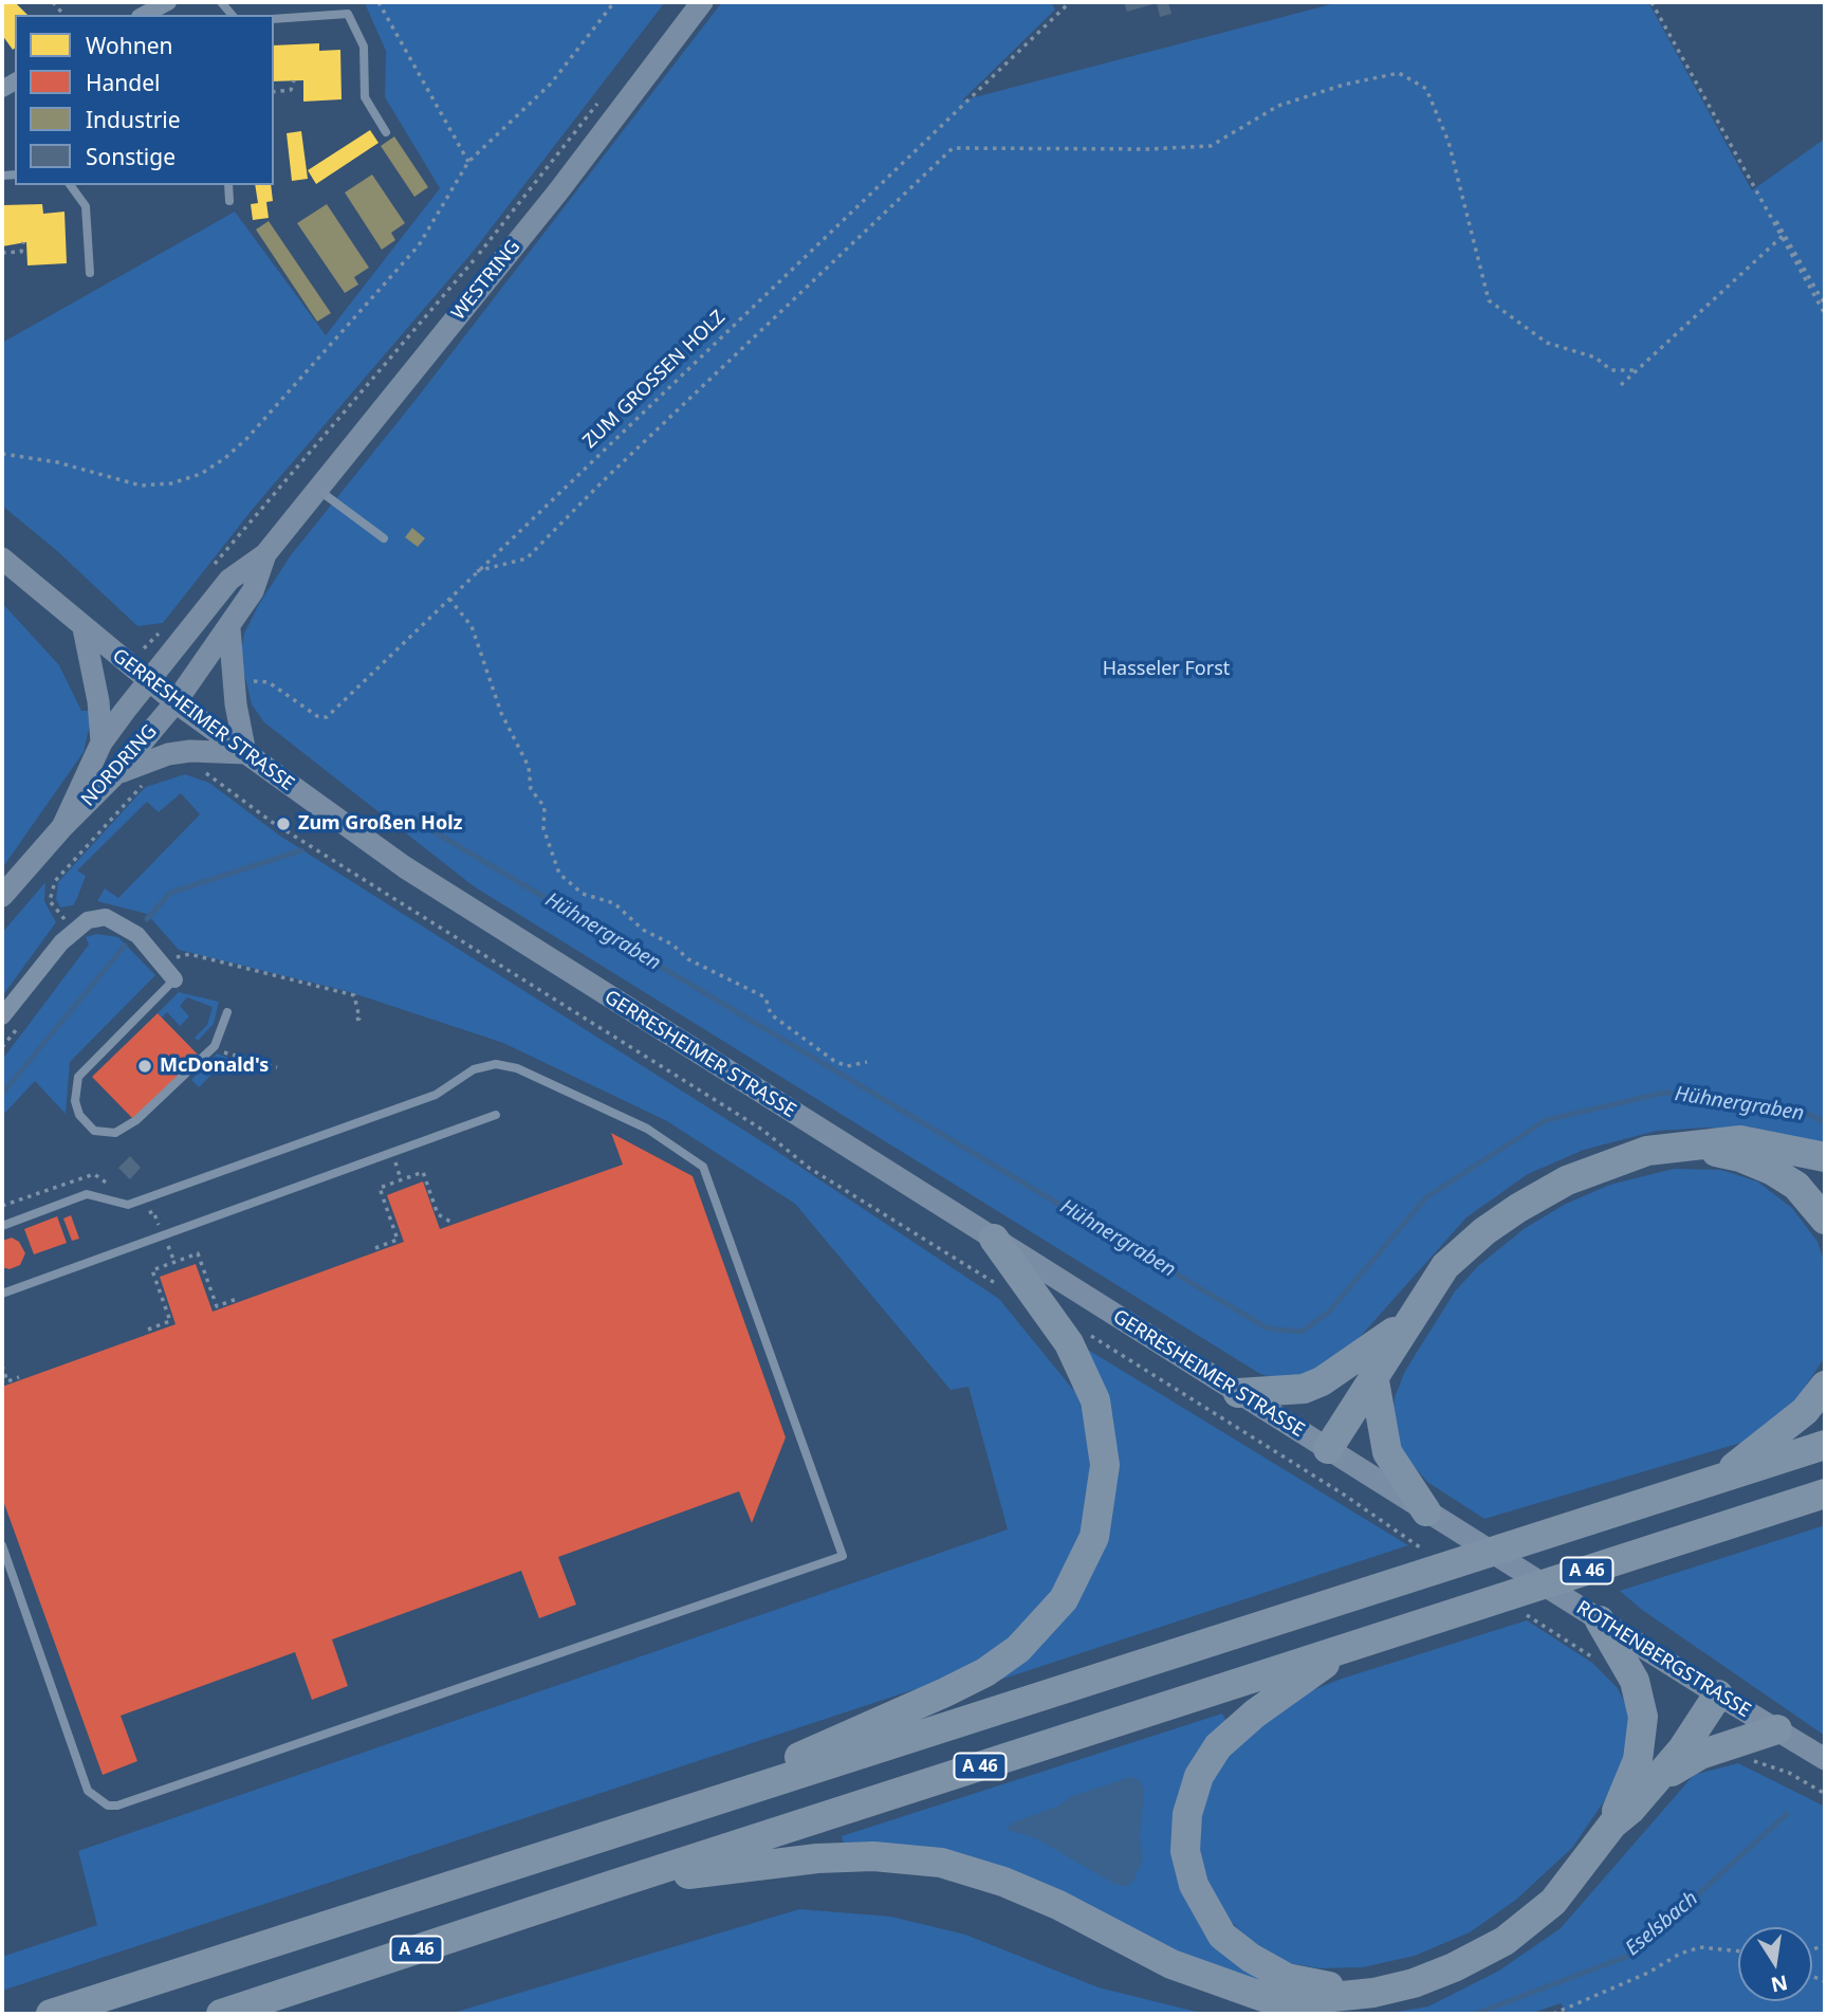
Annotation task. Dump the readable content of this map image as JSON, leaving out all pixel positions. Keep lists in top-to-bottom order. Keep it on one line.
{"streets":{"highway":["A 46"],"main road":["WESTRING","GERRESHEIMER STRASSE","NORDRING","ROTHENBERGSTRASSE"],"path":["ZUM GROSSEN HOLZ"]},"crossings":[["WESTRING","GERRESHEIMER STRASSE"],["WESTRING","NORDRING"],["GERRESHEIMER STRASSE","NORDRING"],["GERRESHEIMER STRASSE","ROTHENBERGSTRASSE"]],"water":["Hühnergraben","Eselsbach"],"parks":["Hasseler Forst"],"places":["Zum Großen Holz","McDonald's"],"legend":["Wohnen","Handel","Industrie","Sonstige"],"north":"bottom"}
